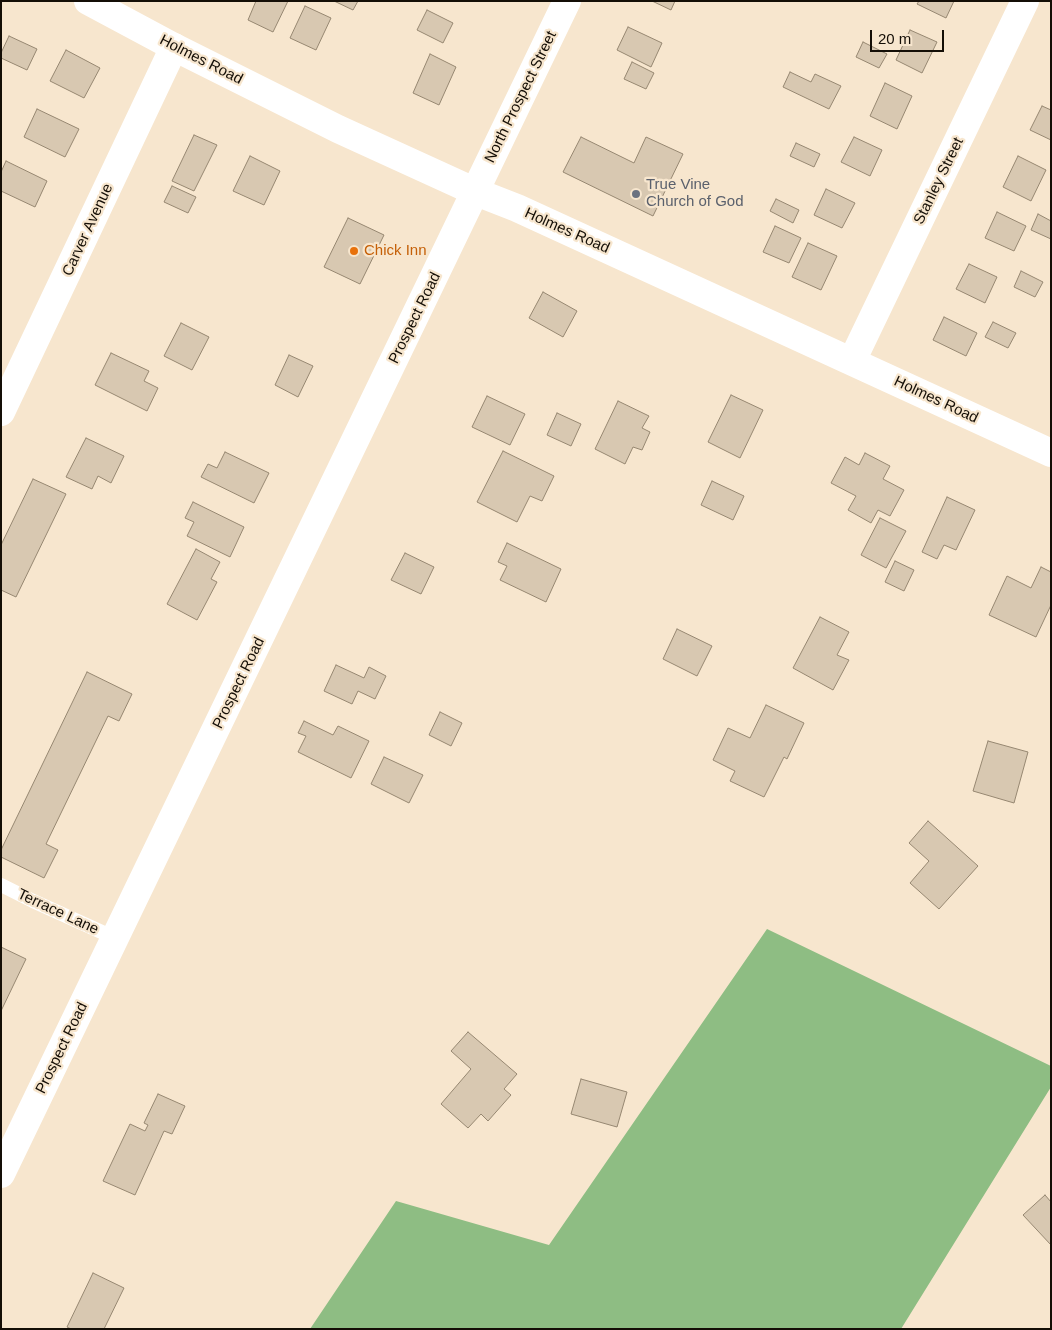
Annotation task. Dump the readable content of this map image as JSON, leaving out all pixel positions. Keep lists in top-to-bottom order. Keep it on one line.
{"streets":{"main road":["Holmes Road","North Prospect Street","Stanley Street","Carver Avenue","Prospect Road"],"lane":["Terrace Lane"]},"crossings":[["Holmes Road","North Prospect Street"],["Holmes Road","Stanley Street"],["Holmes Road","Carver Avenue"],["Holmes Road","Prospect Road"],["North Prospect Street","Prospect Road"],["Prospect Road","Terrace Lane"]],"places":["True Vine Church of God","Chick Inn"],"scale_bar":"20 m"}
